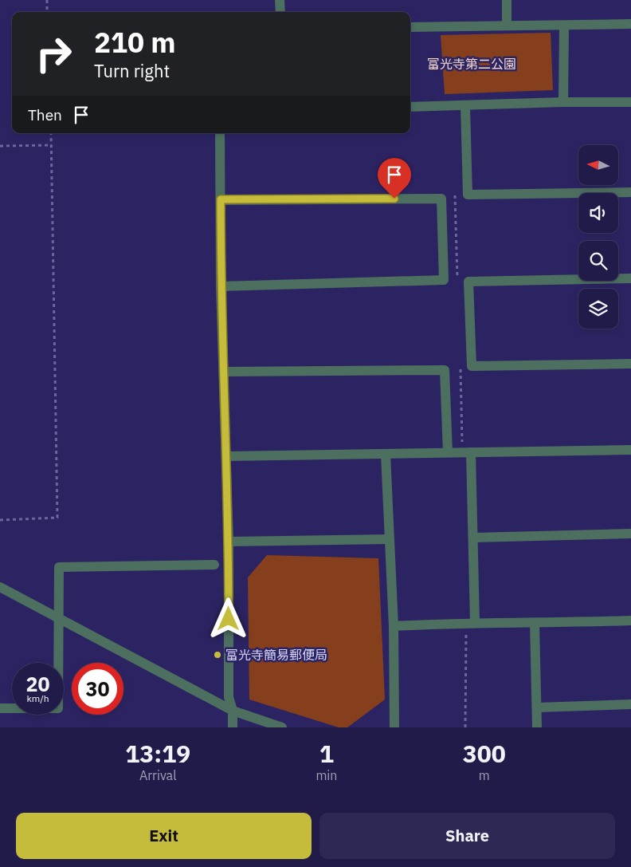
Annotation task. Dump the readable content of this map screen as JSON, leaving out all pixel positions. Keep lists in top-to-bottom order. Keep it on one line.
{"parks":["富光寺第二公園"],"places":["富光寺簡易郵便局"],"north":"left","page":{"turn":["210 m","Turn right"],"then":"Then","speed":"20 km/h","limit":"30","eta":["13:19","Arrival","1","min","300","m"],"buttons":["Exit","Share"]}}
